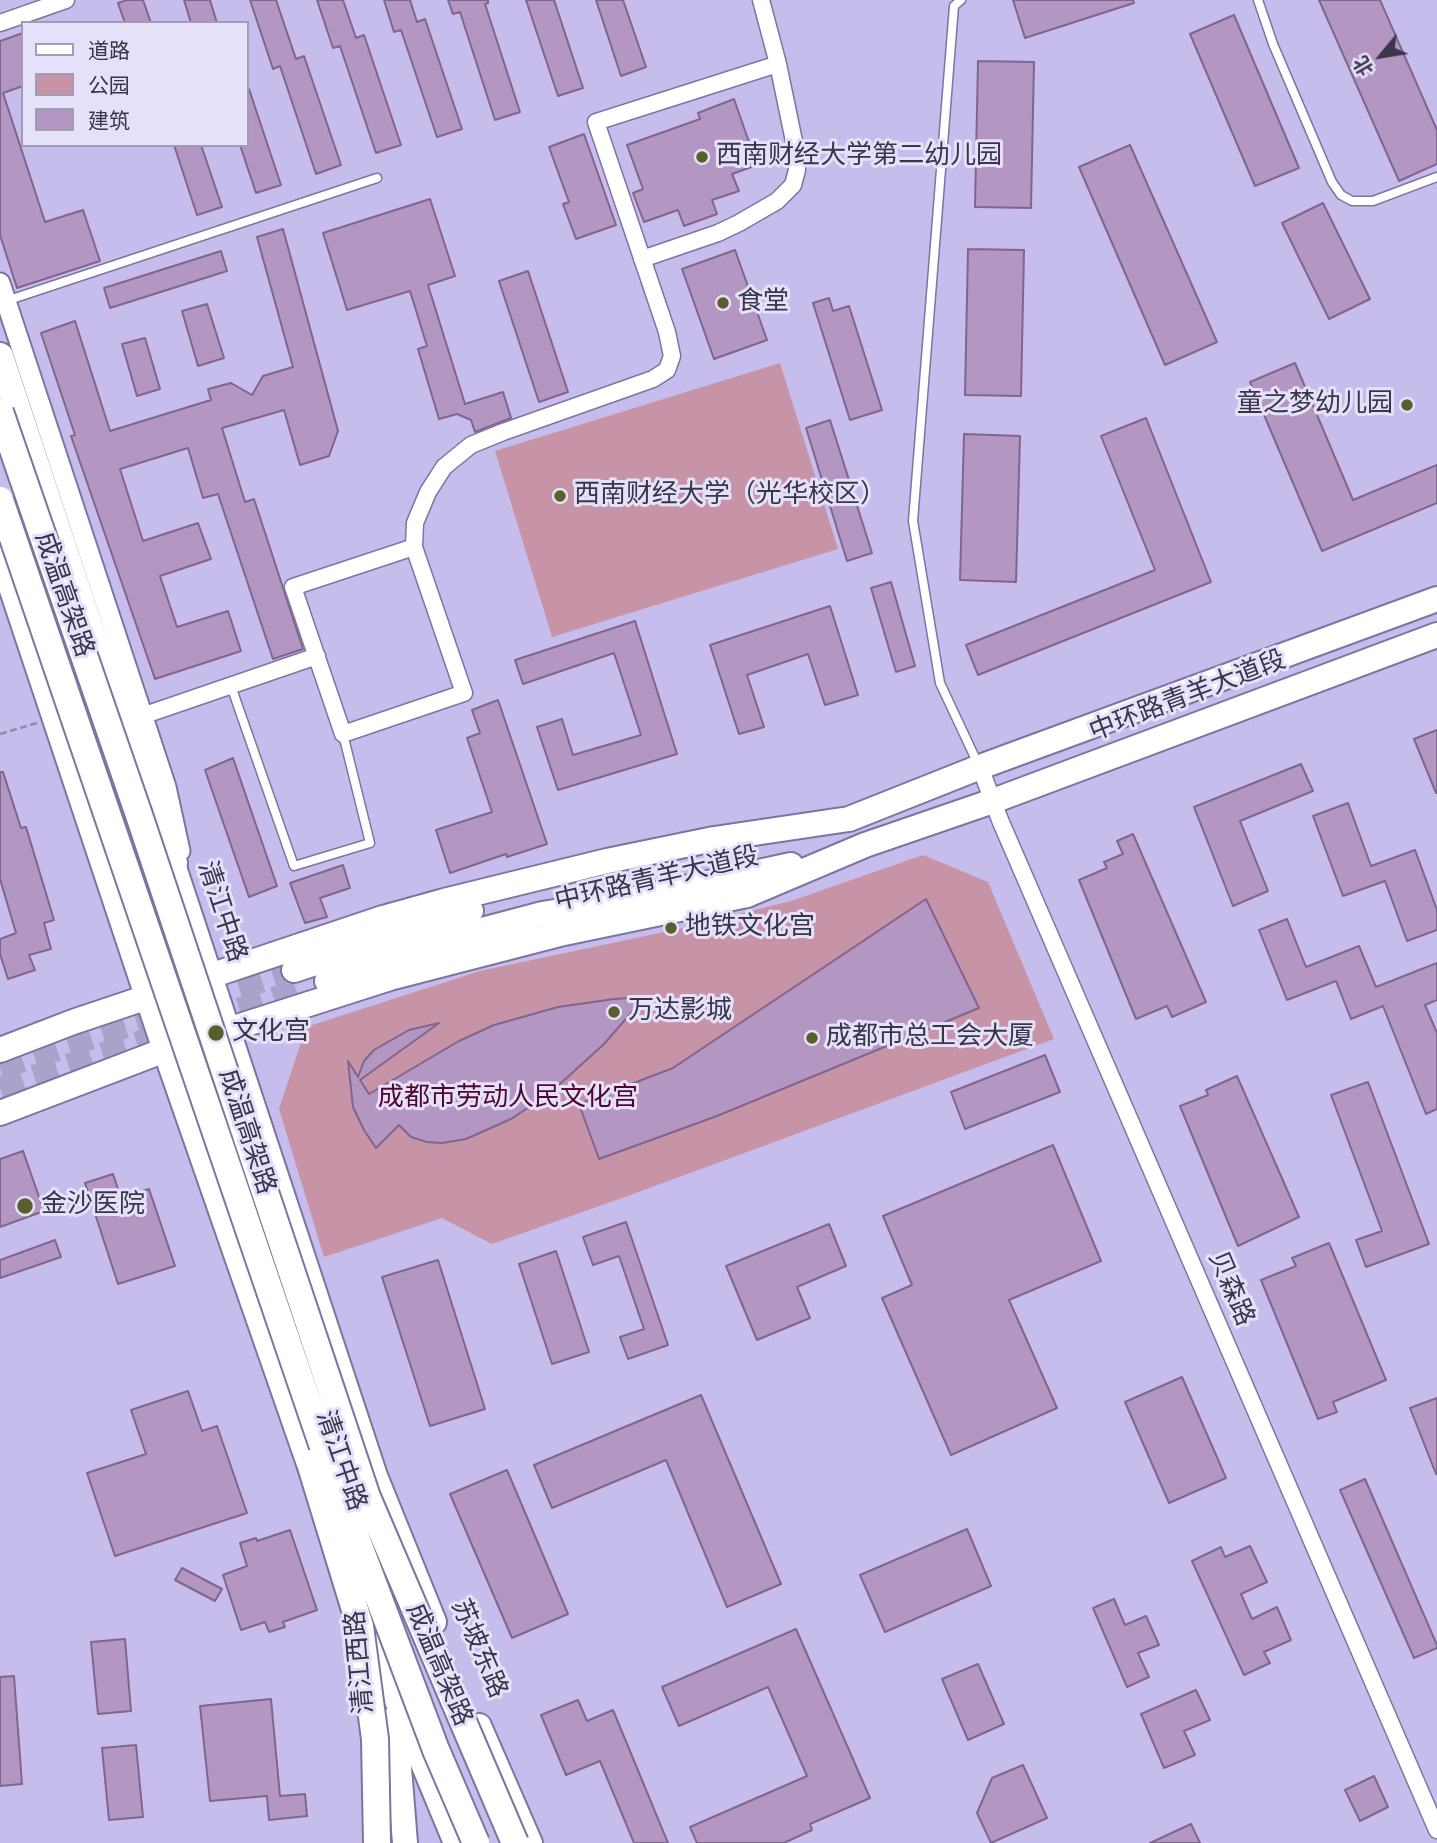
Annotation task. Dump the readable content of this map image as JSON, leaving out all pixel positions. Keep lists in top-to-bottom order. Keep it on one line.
{"streets":{"highway":["成温高架路"],"main road":["中环路青羊大道段","清江中路","苏坡东路","清江西路"],"street":["贝森路"]},"crossings":[["中环路青羊大道段","清江中路"],["中环路青羊大道段","贝森路"],["清江中路","苏坡东路"],["清江中路","清江西路"],["苏坡东路","清江西路"]],"parks":["成都市劳动人民文化宫"],"places":["西南财经大学第二幼儿园","食堂","童之梦幼儿园","西南财经大学（光华校区）","地铁文化宫","万达影城","文化宫","成都市总工会大厦","金沙医院"],"legend":["道路","公园","建筑"],"north":"bottom left"}
